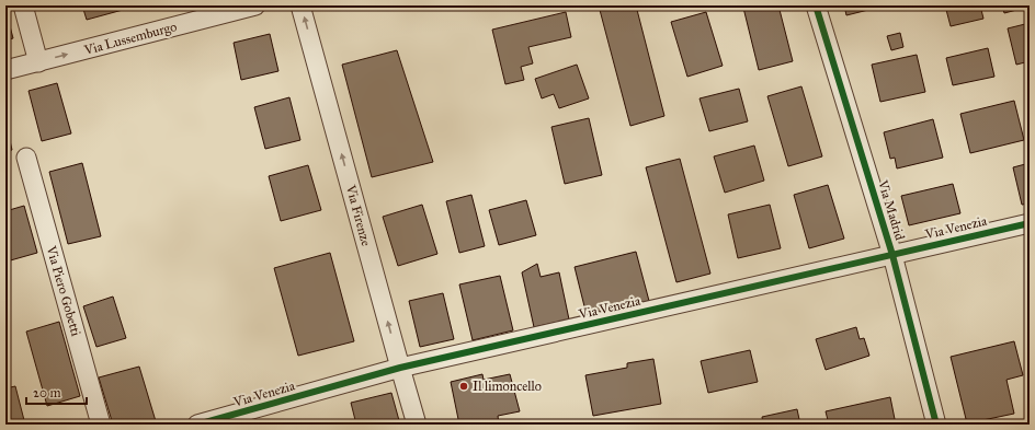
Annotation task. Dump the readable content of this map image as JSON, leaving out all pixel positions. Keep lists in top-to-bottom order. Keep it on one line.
{"streets":{"street":["Via Lussemburgo","Via Madrid","Via Firenze","Via Venezia","Via Piero Gobetti"]},"crossings":[["Via Madrid","Via Venezia"],["Via Firenze","Via Venezia"]],"one_way":["Via Lussemburgo","Via Firenze"],"places":["Il limoncello"],"scale_bar":"20 m"}
